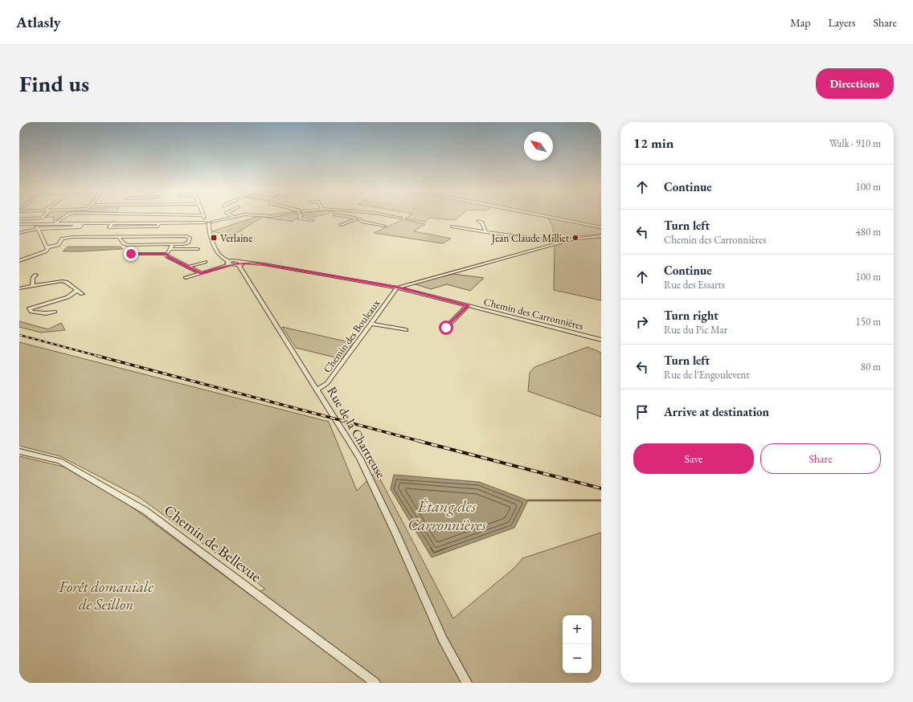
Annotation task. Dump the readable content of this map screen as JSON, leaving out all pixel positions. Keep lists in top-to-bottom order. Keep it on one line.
{"streets":{"street":["Chemin des Carronnières","Chemin des Bouleaux","Rue de la Chartreuse","Chemin de Bellevue"]},"crossings":[["Chemin des Carronnières","Chemin des Bouleaux"],["Chemin des Carronnières","Rue de la Chartreuse"],["Chemin des Bouleaux","Rue de la Chartreuse"]],"water":["Étang des Carronnières"],"parks":["Forêt domaniale de Seillon"],"places":{"transit":["Verlaine"],"other":["Jean Claude Milliet"]},"north":"top left","page":{"header":"Atlasly","nav":["Map","Layers","Share"],"buttons":["Directions",["Save","Share"]],"title":"Find us","heading":["12 min","Walk · 910 m"],"list":[["Continue","100 m"],["Turn left","Chemin des Carronnières","480 m"],["Continue","Rue des Essarts","100 m"],["Turn right","Rue du Pic Mar","150 m"],["Turn left","Rue de l'Engoulevent","80 m"],"Arrive at destination"],"map_buttons":["+","−"]}}
